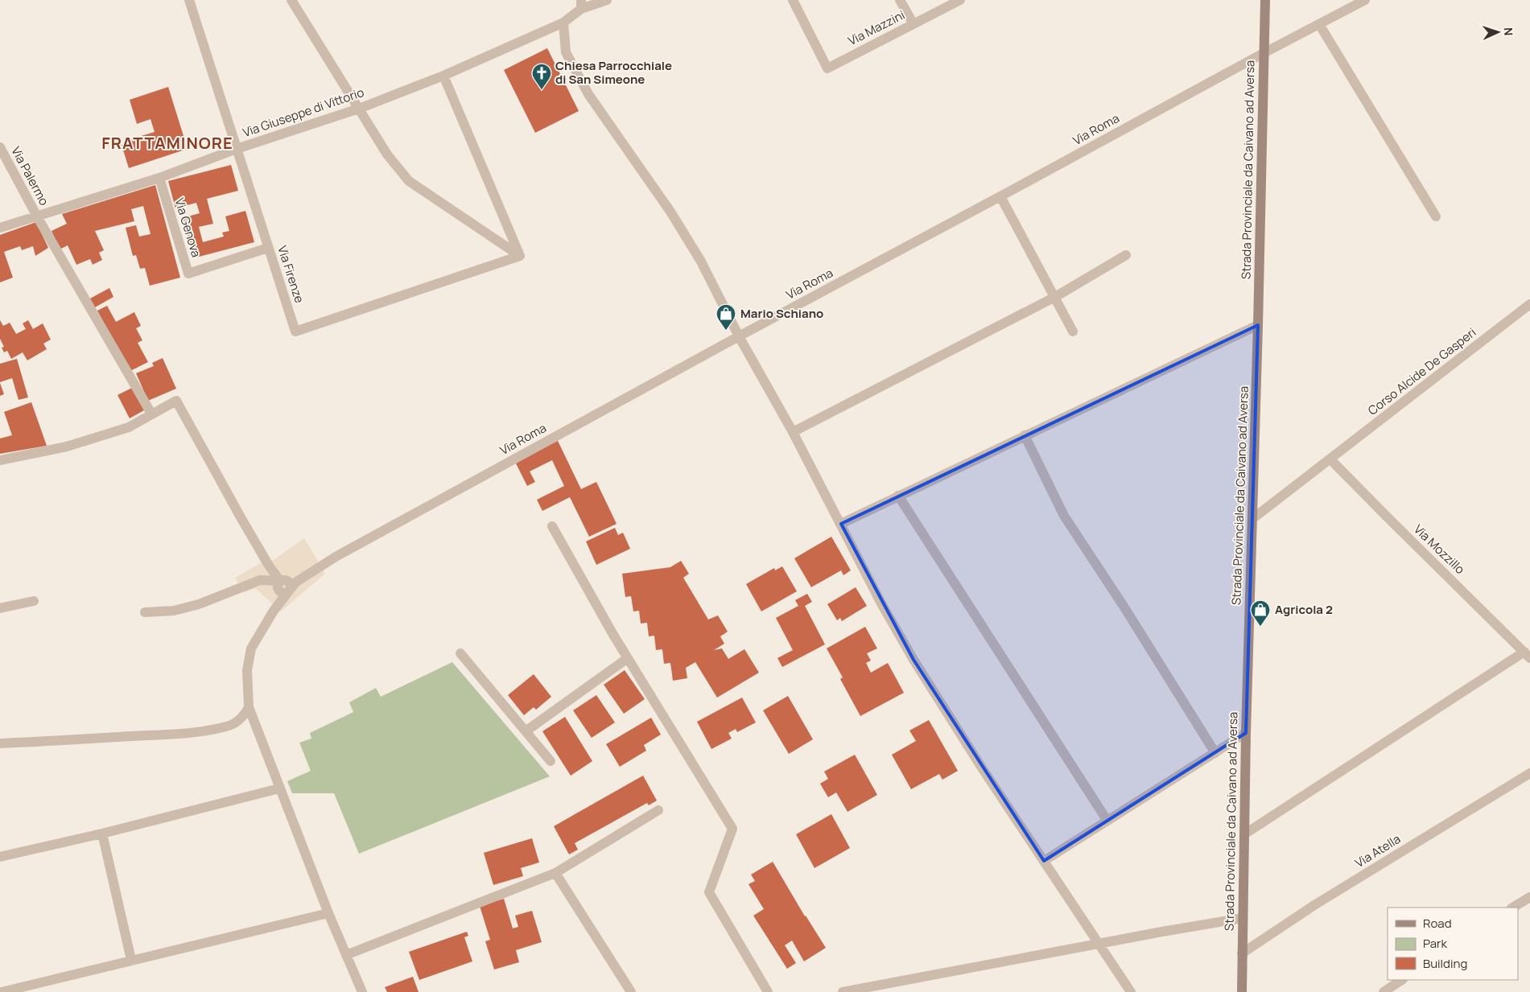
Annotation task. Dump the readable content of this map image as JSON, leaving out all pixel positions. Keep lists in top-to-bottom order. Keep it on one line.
{"streets":{"main road":["Strada Provinciale da Caivano ad Aversa"],"street":["Via Mazzini","Via Giuseppe di Vittorio","Via Roma","Via Palermo","Via Genova","Via Firenze","Corso Alcide De Gasperi","Via Mozzillo","Via Atella"]},"crossings":[["Via Giuseppe di Vittorio","Via Palermo"],["Via Giuseppe di Vittorio","Via Genova"],["Via Giuseppe di Vittorio","Via Firenze"],["Via Roma","Strada Provinciale da Caivano ad Aversa"],["Strada Provinciale da Caivano ad Aversa","Corso Alcide De Gasperi"],["Strada Provinciale da Caivano ad Aversa","Via Atella"],["Via Genova","Via Firenze"],["Corso Alcide De Gasperi","Via Mozzillo"]],"districts":["FRATTAMINORE"],"places":{"church":["Chiesa Parrocchiale di San Simeone"],"shop":["Mario Schiano","Agricola 2"]},"legend":["Road","Park","Building"],"north":"right"}
